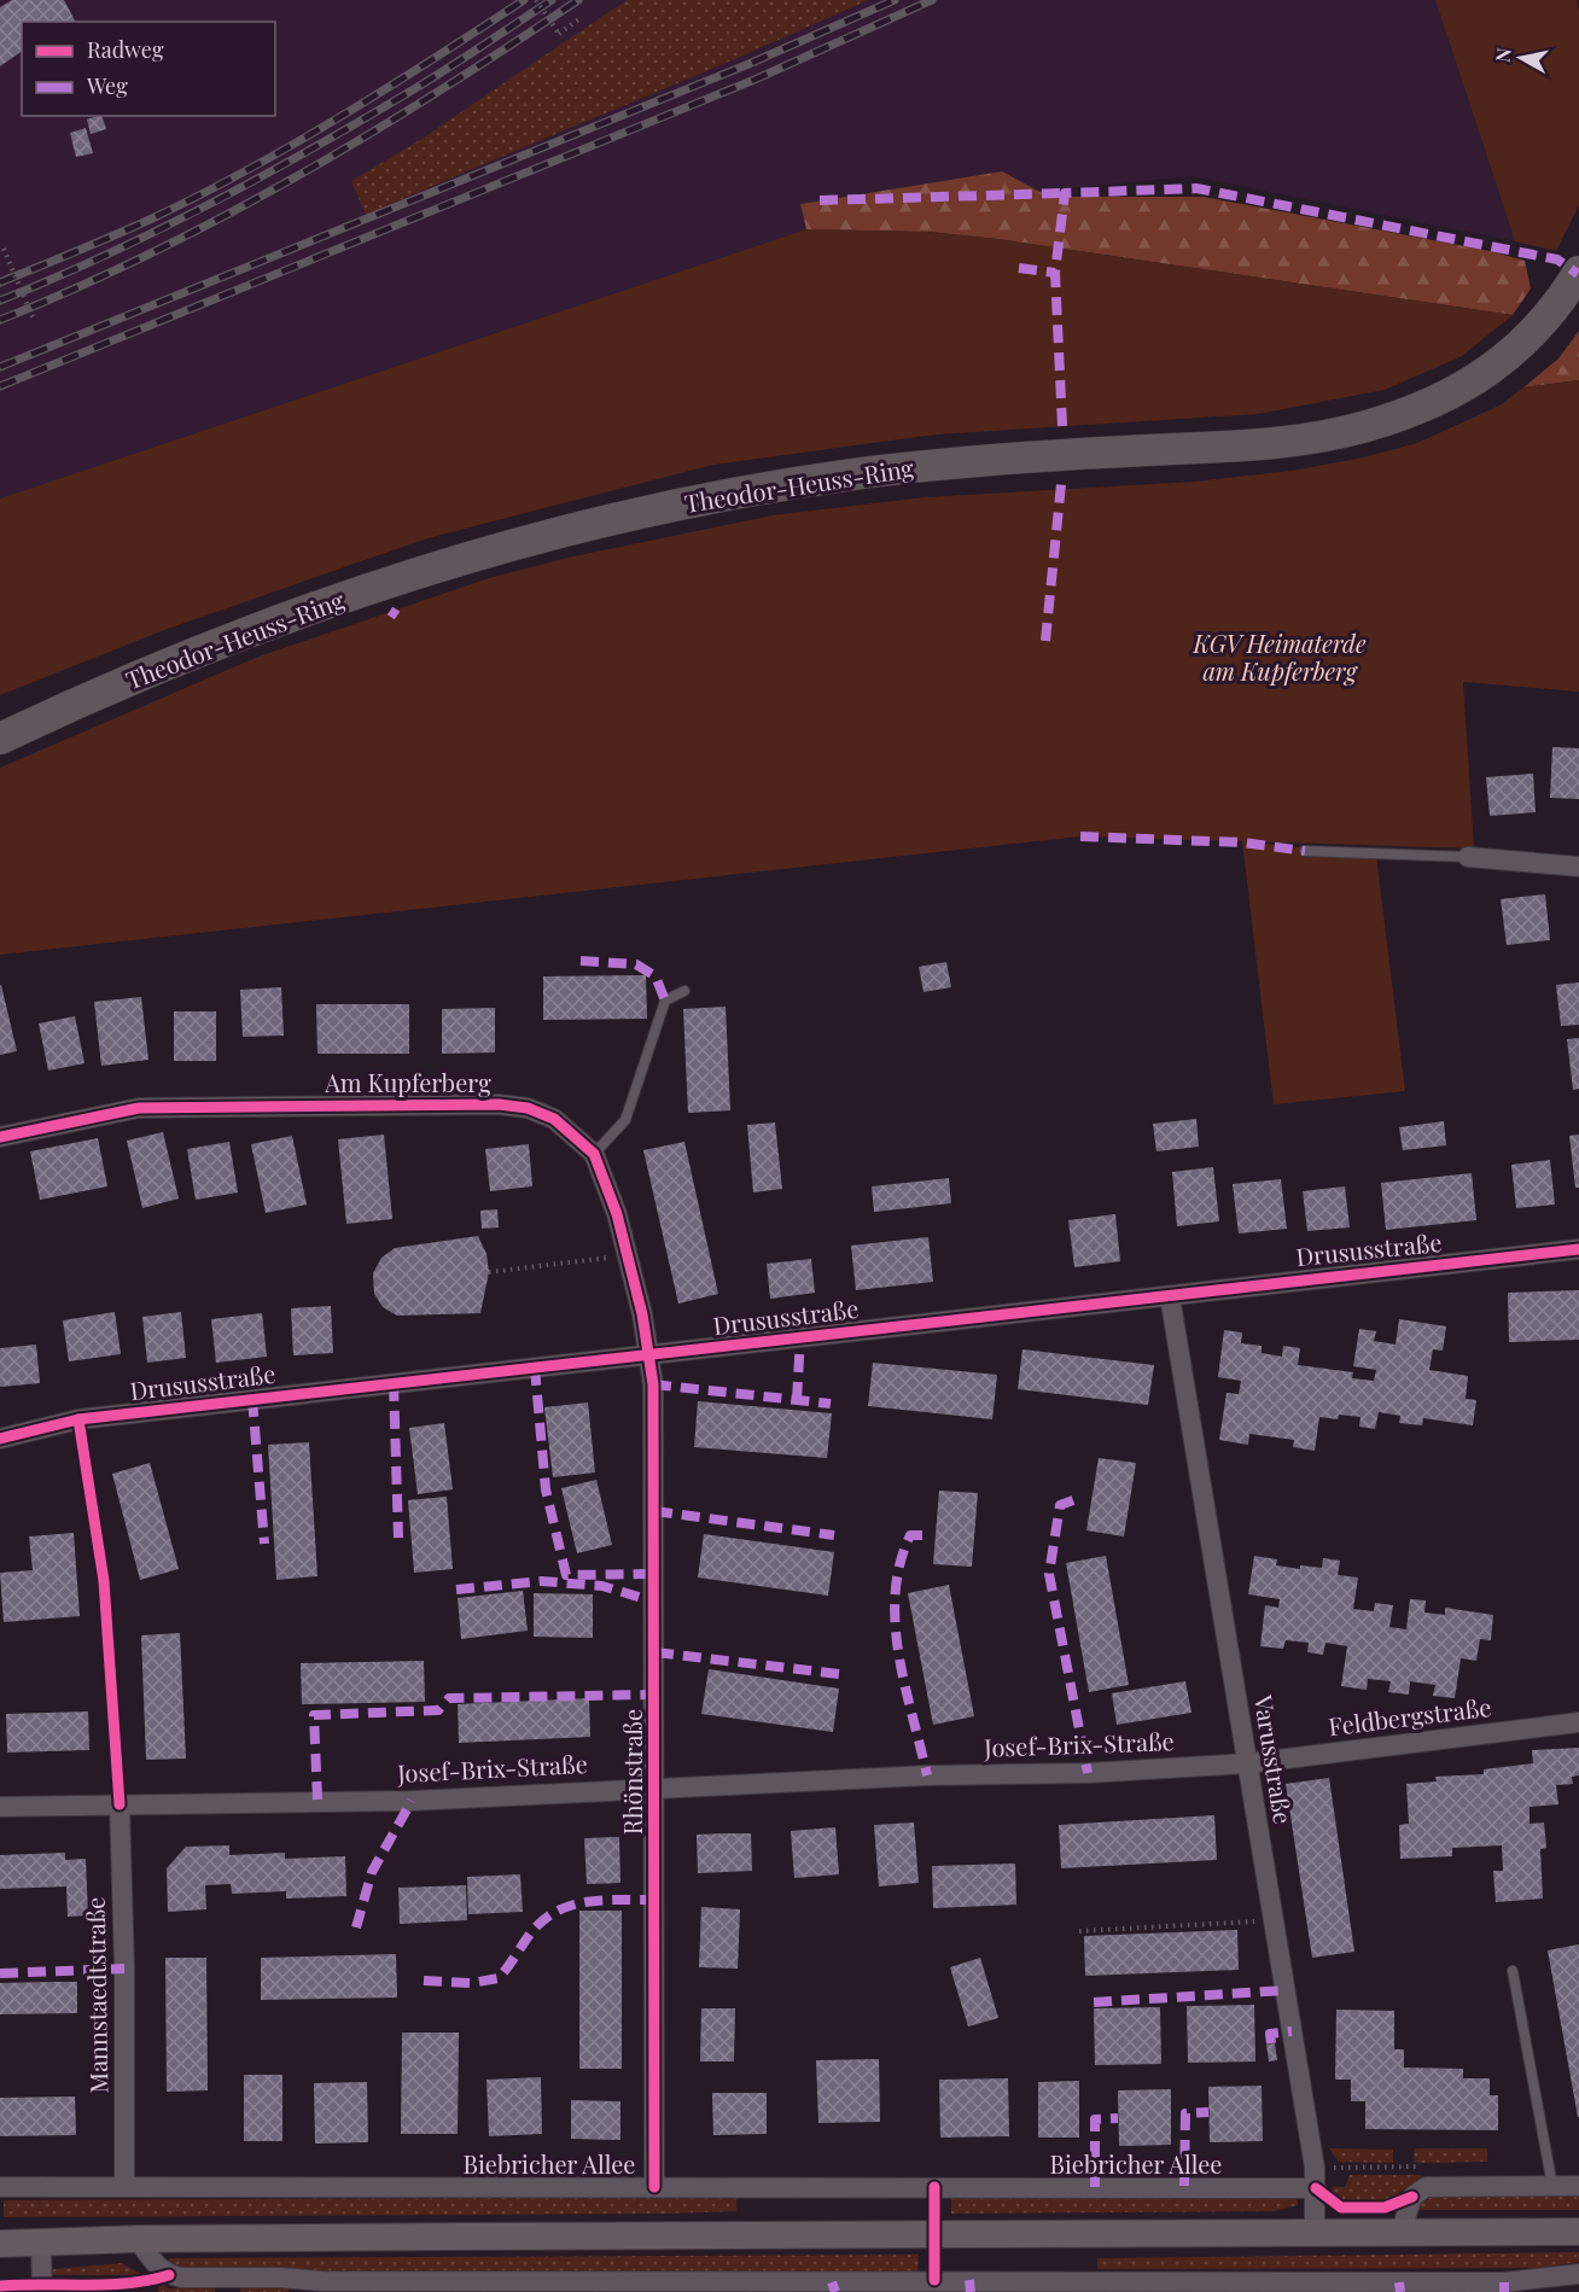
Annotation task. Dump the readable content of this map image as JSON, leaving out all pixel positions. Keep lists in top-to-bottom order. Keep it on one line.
{"streets":{"main road":["Theodor-Heuss-Ring"],"street":["Am Kupferberg","Drususstraße","Feldbergstraße","Josef-Brix-Straße","Varusstraße","Rhönstraße","Mannstaedtstraße","Biebricher Allee"]},"crossings":[["Am Kupferberg","Drususstraße"],["Am Kupferberg","Rhönstraße"],["Drususstraße","Varusstraße"],["Drususstraße","Rhönstraße"],["Feldbergstraße","Josef-Brix-Straße"],["Feldbergstraße","Varusstraße"],["Josef-Brix-Straße","Varusstraße"],["Josef-Brix-Straße","Rhönstraße"],["Josef-Brix-Straße","Mannstaedtstraße"],["Varusstraße","Biebricher Allee"],["Rhönstraße","Biebricher Allee"],["Mannstaedtstraße","Biebricher Allee"]],"parks":["KGV Heimaterde am Kupferberg"],"legend":["Radweg","Weg"],"north":"left"}
